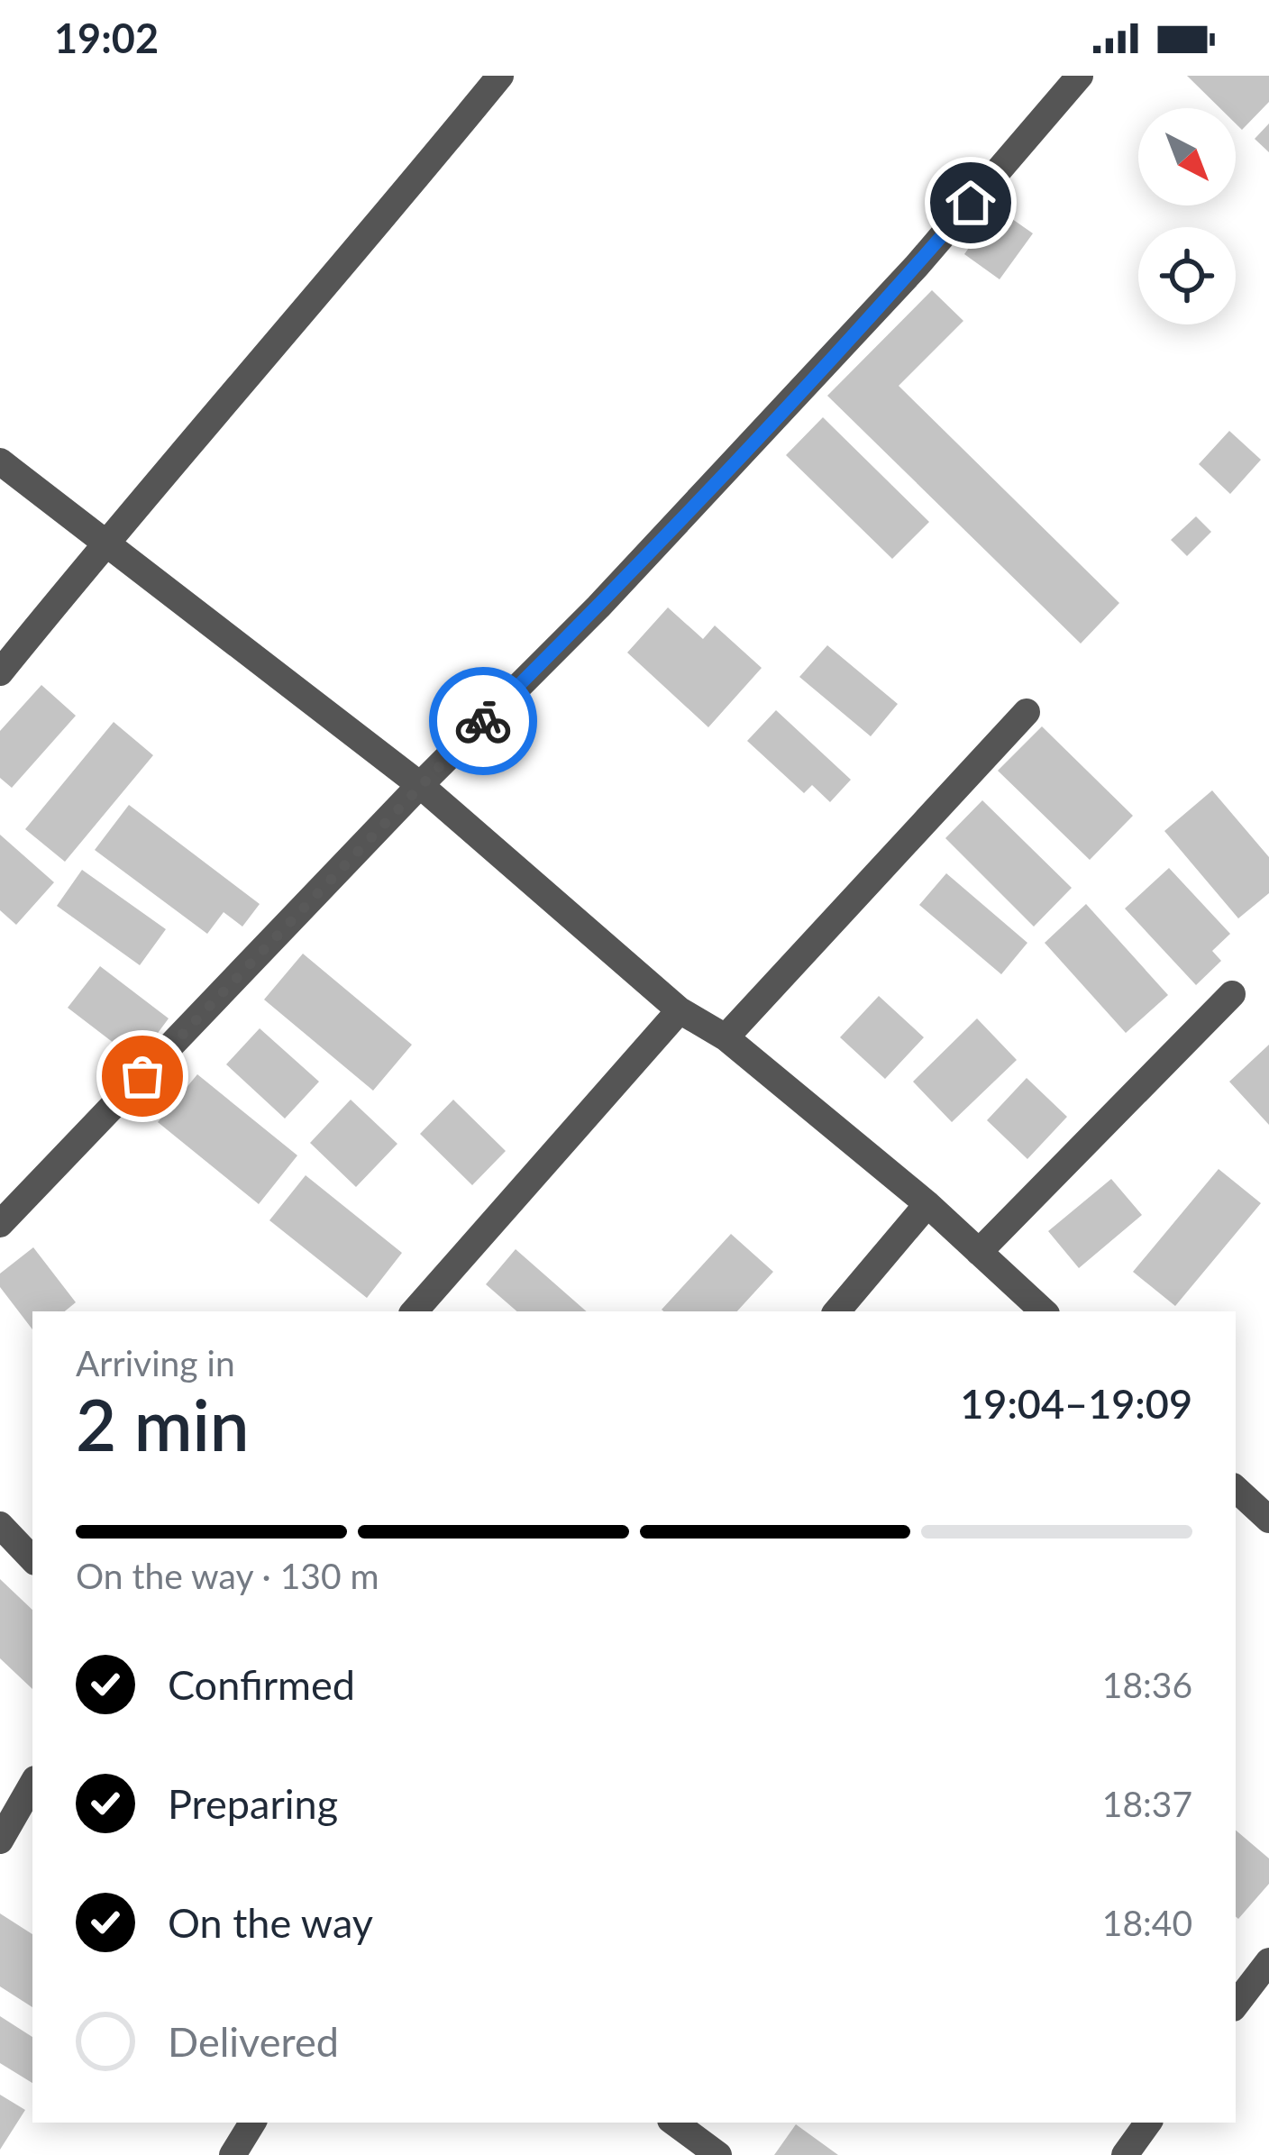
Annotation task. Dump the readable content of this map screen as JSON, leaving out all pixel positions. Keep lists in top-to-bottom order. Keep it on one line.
{"north":"bottom right","page":{"status":"19:02","heading":["2 min","Arriving in","19:04–19:09"],"bar":"On the way · 130 m","list":[["Confirmed","18:36"],["Preparing","18:37"],["On the way","18:40"],"Delivered"]}}
